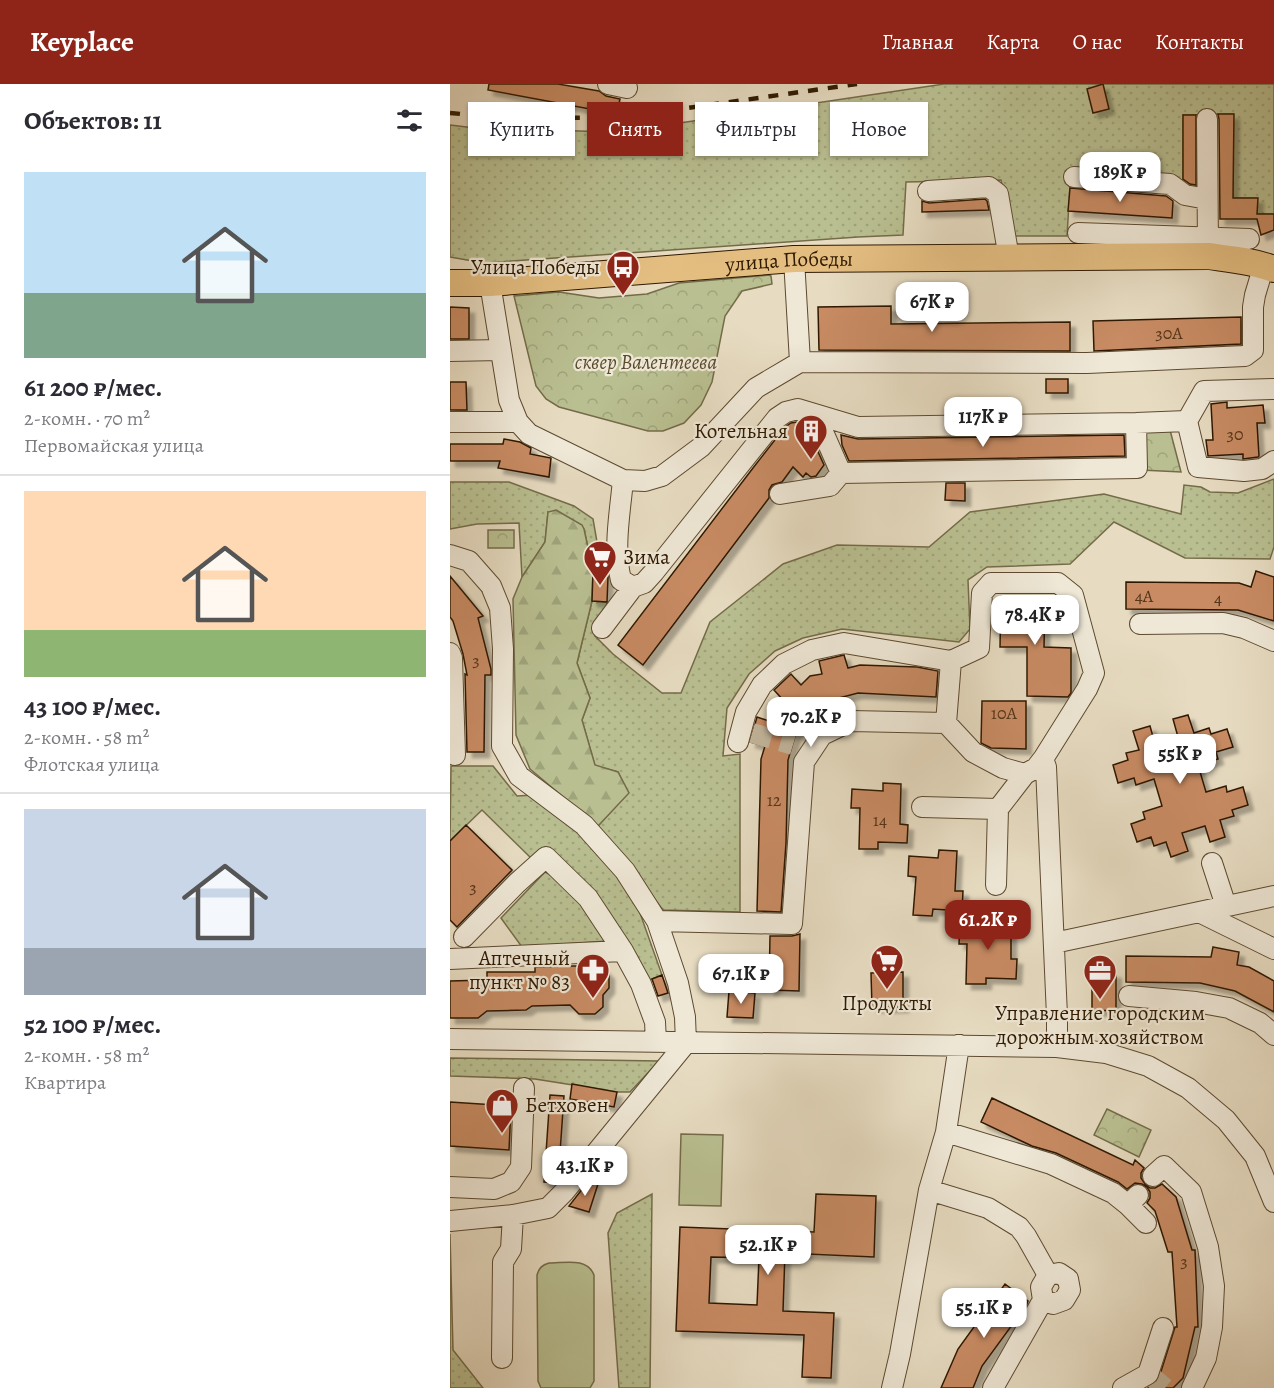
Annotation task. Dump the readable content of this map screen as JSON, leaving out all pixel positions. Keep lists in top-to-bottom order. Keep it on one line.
{"streets":{"main road":["улица Победы"]},"parks":["сквер Валентеева"],"places":{"bus stop":["Улица Победы"],"building":["Котельная"],"supermarket":["Зима","Продукты"],"pharmacy":["Аптечный пункт № 83"],"office":["Управление городским дорожным хозяйством"],"shop":["Бетховен"]},"house_numbers":["30А","30","4А","4","3","10А","12","14","3","3"],"page":{"header":"Keyplace","nav":["Главная","Карта","О нас","Контакты"],"heading":"Объектов: 11","chip":["Купить","Снять","Фильтры","Новое"],"price":["189K ₽","67K ₽","117K ₽","78.4K ₽","70.2K ₽","55K ₽","61.2K ₽","67.1K ₽","43.1K ₽","52.1K ₽","55.1K ₽"],"list":[{"name":"61 200 ₽/мес.","note":"2-комн. · 70 m² · Первомайская улица"},{"name":"43 100 ₽/мес.","note":"2-комн. · 58 m² · Флотская улица"},{"name":"52 100 ₽/мес.","note":"2-комн. · 58 m² · Квартира"}]}}
